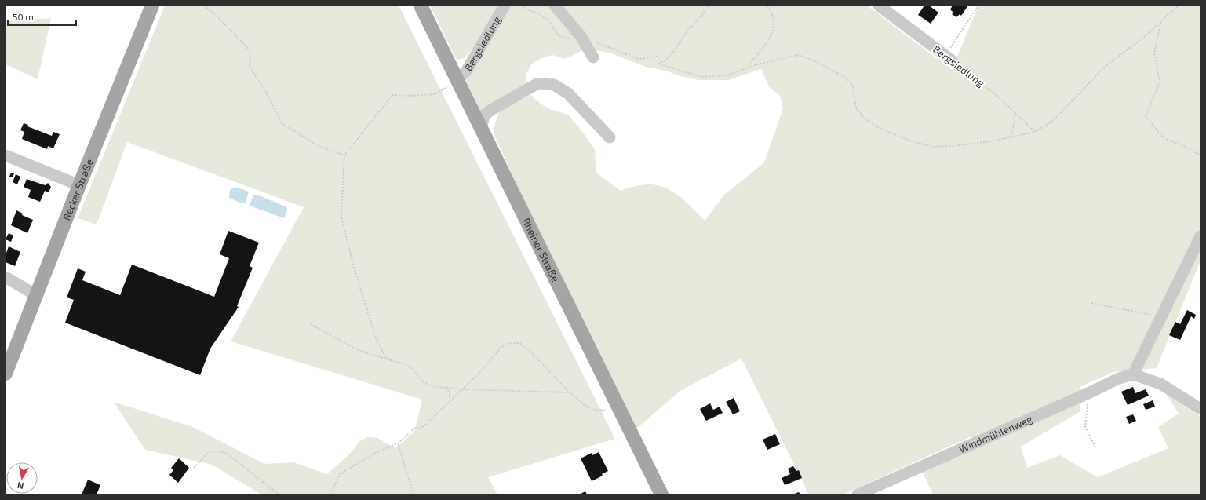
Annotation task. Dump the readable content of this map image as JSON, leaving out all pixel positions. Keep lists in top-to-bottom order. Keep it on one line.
{"streets":{"main road":["Recker Straße","Rheiner Straße"],"street":["Bergsiedlung","Windmühlenweg"]},"crossings":[["Bergsiedlung","Rheiner Straße"]],"scale_bar":"50 m","north":"bottom"}
